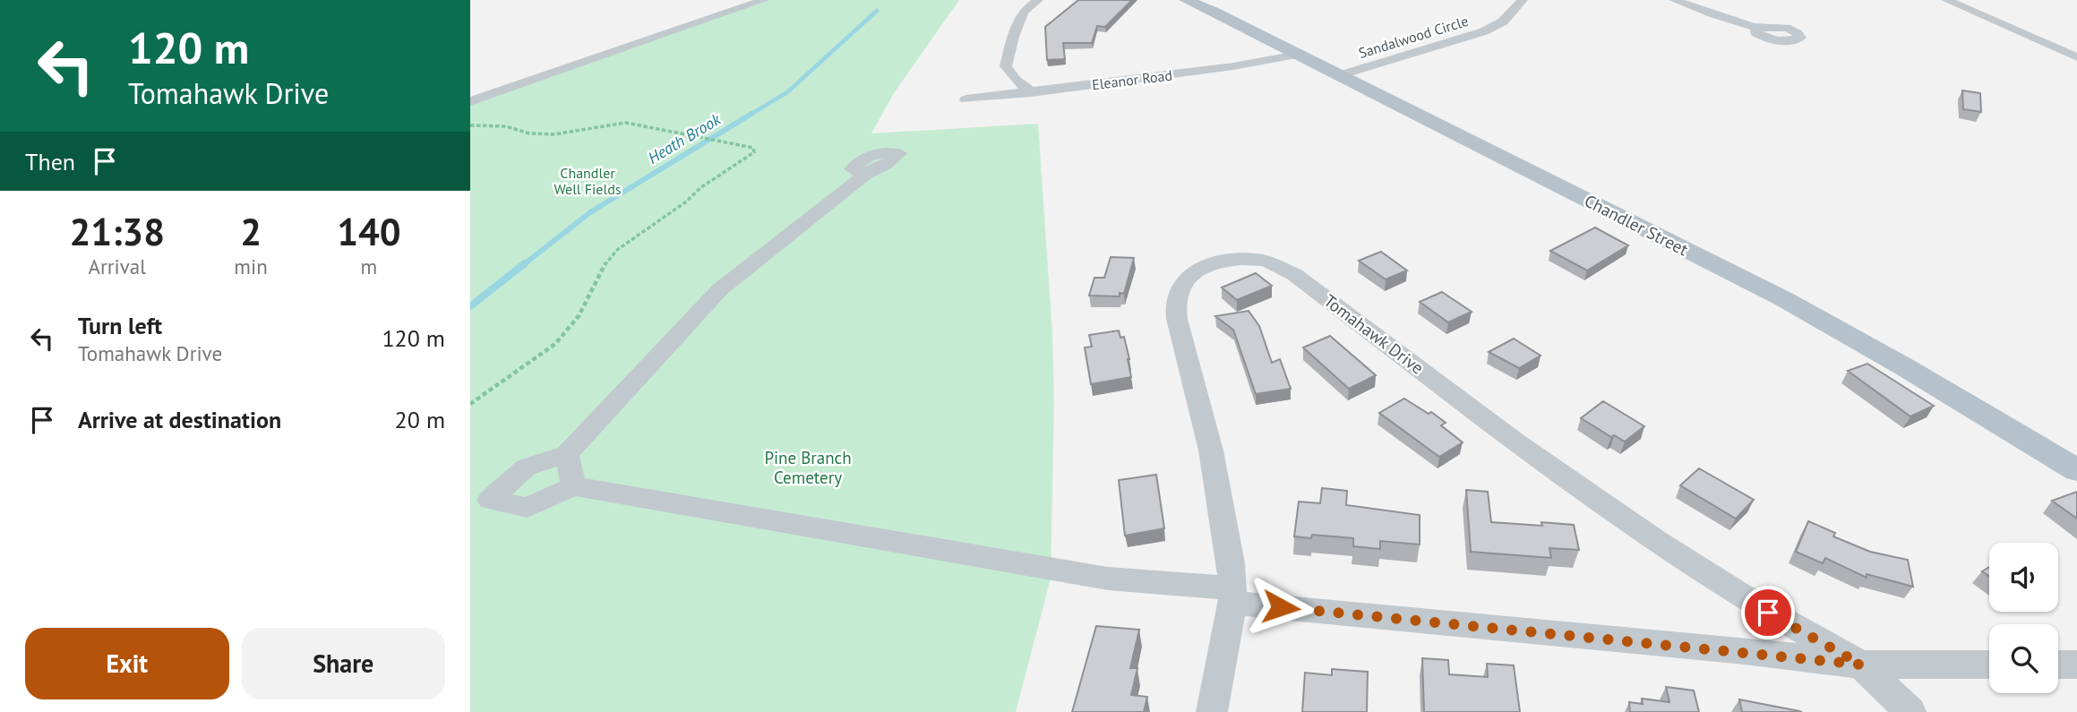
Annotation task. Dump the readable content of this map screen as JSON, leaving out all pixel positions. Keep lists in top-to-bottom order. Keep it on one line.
{"streets":{"main road":["Chandler Street"],"street":["Sandalwood Circle","Eleanor Road","Tomahawk Drive"]},"crossings":[["Sandalwood Circle","Chandler Street"],["Eleanor Road","Chandler Street"]],"water":["Heath Brook"],"parks":["Chandler Well Fields","Pine Branch Cemetery"],"page":{"turn":["120 m","Tomahawk Drive"],"then":"Then","eta":["21:38","Arrival","2","min","140","m"],"list":[{"name":"Turn left","note":"Tomahawk Drive","value":"120 m"},{"name":"Arrive at destination","value":"20 m"}],"buttons":["Exit","Share"]}}
